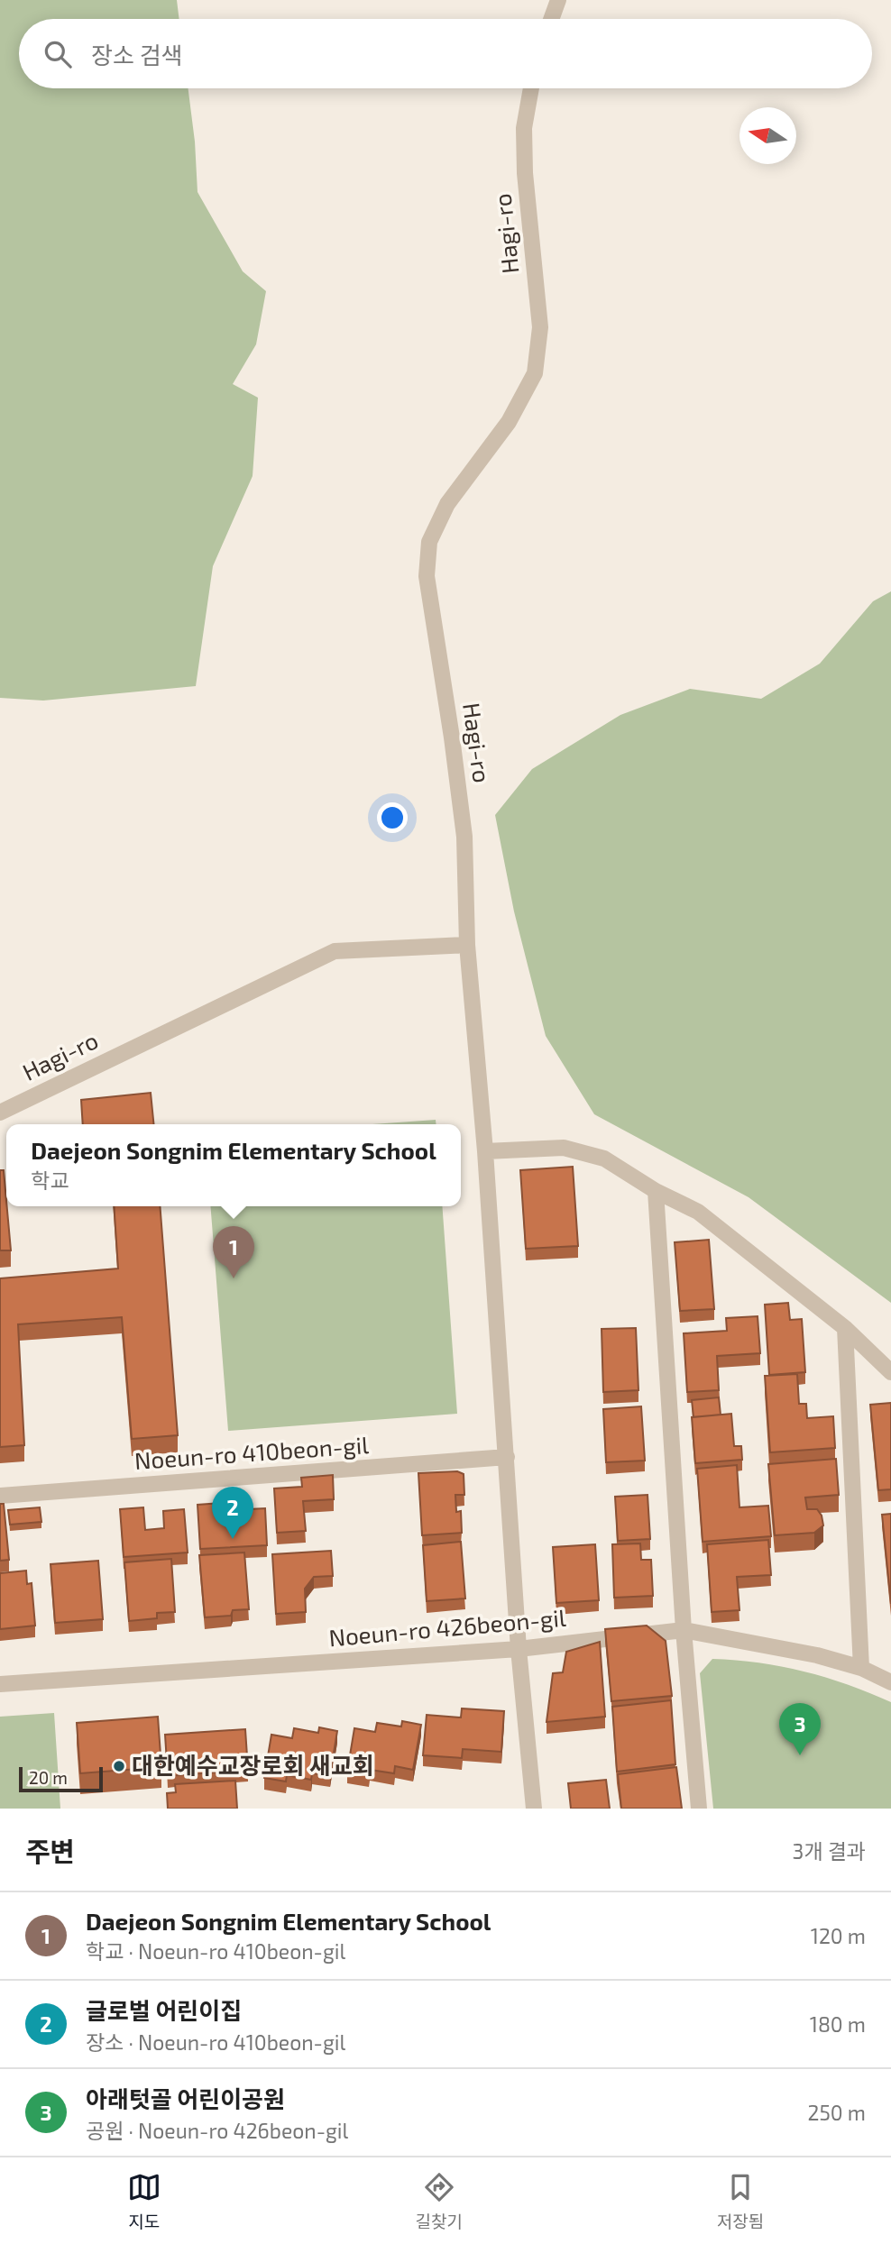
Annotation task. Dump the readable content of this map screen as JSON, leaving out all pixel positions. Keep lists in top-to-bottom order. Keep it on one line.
{"streets":{"street":["Hagi-ro","Noeun-ro 410beon-gil","Noeun-ro 426beon-gil"]},"places":["대한예수교장로회 새교회"],"scale_bar":"20 m","north":"left","page":{"search":"장소 검색","popup":["Daejeon Songnim Elementary School","학교"],"pins":["1","2","3"],"scale":"20 m","heading":["주변","3개 결과"],"list":[{"mark":"1","name":"Daejeon Songnim Elementary School","note":"학교 · Noeun-ro 410beon-gil","value":"120 m"},{"mark":"2","name":"글로벌 어린이집","note":"장소 · Noeun-ro 410beon-gil","value":"180 m"},{"mark":"3","name":"아래텃골 어린이공원","note":"공원 · Noeun-ro 426beon-gil","value":"250 m"}],"nav":["지도","길찾기","저장됨"]}}
